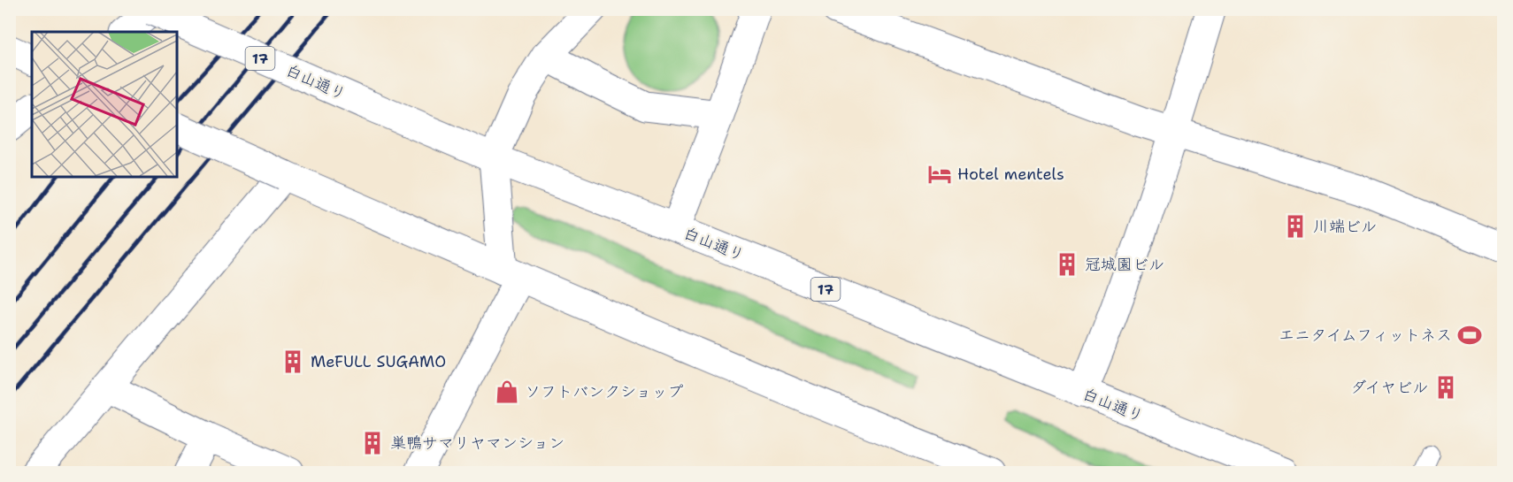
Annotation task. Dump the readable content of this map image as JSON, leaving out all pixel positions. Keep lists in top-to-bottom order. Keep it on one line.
{"streets":{"main road":["17","白山通り"]},"places":{"hotel":["Hotel mentels"],"building":["川端ビル","冠城園ビル","MeFULL SUGAMO","ダイヤビル","巣鴨サマリヤマンション"],"sports":["エニタイムフィットネス"],"shop":["ソフトバンクショップ"]}}
